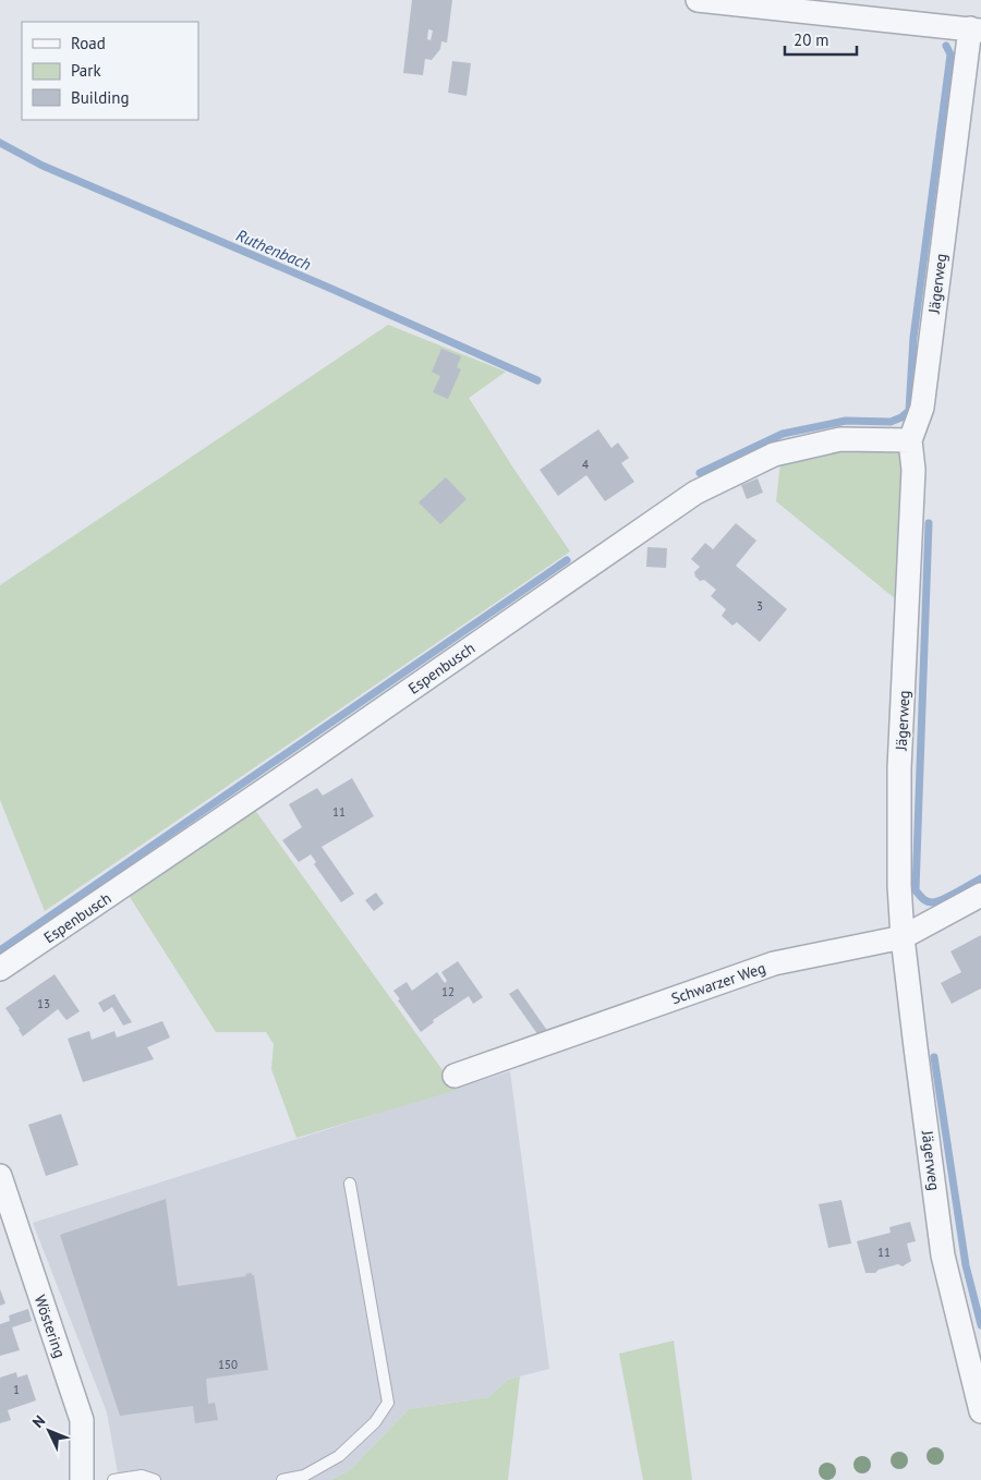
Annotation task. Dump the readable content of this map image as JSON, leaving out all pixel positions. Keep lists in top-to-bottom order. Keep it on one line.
{"streets":{"street":["Jägerweg","Espenbusch","Schwarzer Weg","Wöstering"]},"crossings":[["Jägerweg","Espenbusch"],["Jägerweg","Schwarzer Weg"]],"water":["Ruthenbach"],"house_numbers":["4","3","11","12","13","11","150","1"],"legend":["Road","Park","Building"],"scale_bar":"20 m","north":"top left"}
